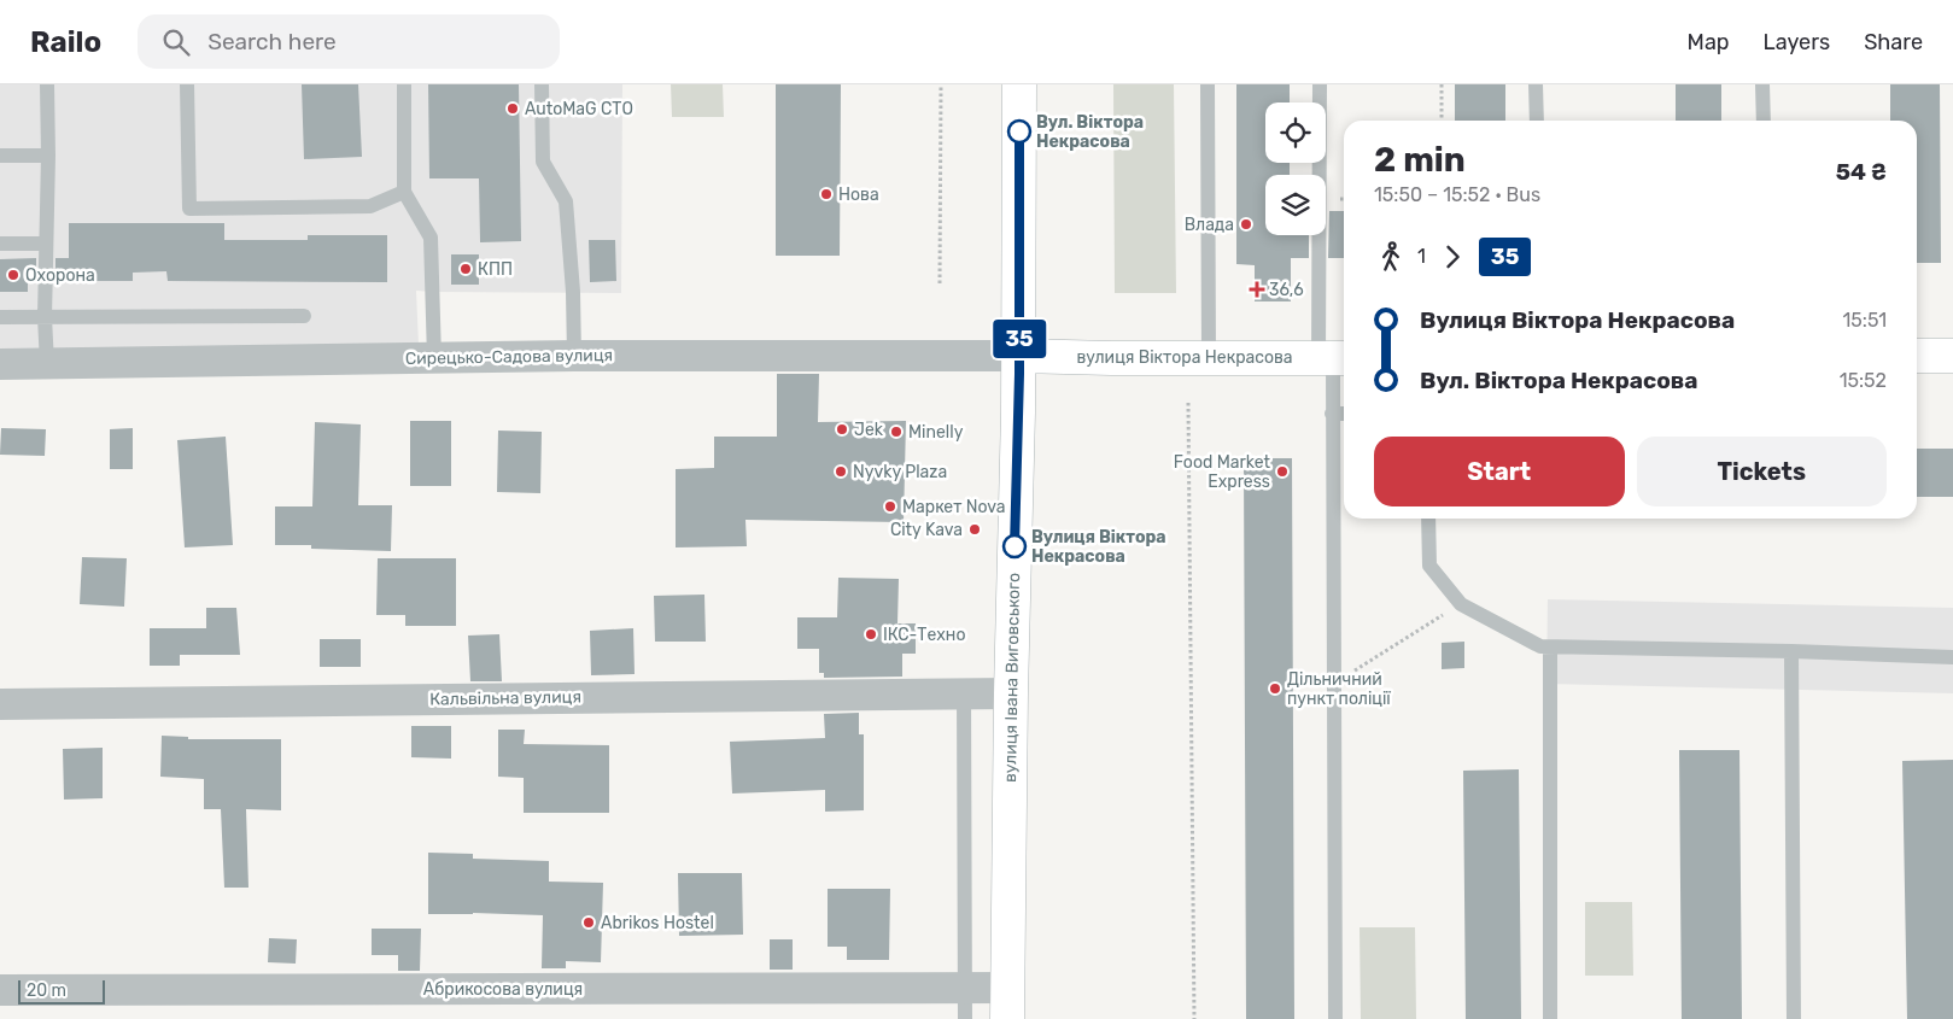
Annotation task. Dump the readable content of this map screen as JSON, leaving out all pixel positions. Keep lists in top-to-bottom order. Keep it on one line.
{"streets":{"main road":["вулиця Віктора Некрасова","вулиця Івана Виговського"],"street":["Сирецько-Садова вулиця","Кальвільна вулиця","Абрикосова вулиця"]},"crossings":[["Сирецько-Садова вулиця","вулиця Віктора Некрасова"],["Сирецько-Садова вулиця","вулиця Івана Виговського"],["вулиця Віктора Некрасова","вулиця Івана Виговського"],["вулиця Івана Виговського","Кальвільна вулиця"],["вулиця Івана Виговського","Абрикосова вулиця"]],"places":{"other":["AutoMaG СТО","Вул. Віктора Некрасова","Нова","Влада","КПП","Охорона","Jek","Minelly","Nyvky Plaza","Food Market Express","Маркет Nova","City Kava","Вулиця Віктора Некрасова","ІКС-Техно","Дільничний пункт поліції","Abrikos Hostel"],"health":["36,6"]},"lines":["bus line 35"],"scale_bar":"20 m","page":{"header":"Railo","search":"Search here","nav":["Map","Layers","Share"],"on_map":"35","heading":["2 min","15:50 – 15:52 · Bus","54 ₴"],"legs":["1","35"],"list":[{"name":"Вулиця Віктора Некрасова","value":"15:51"},{"name":"Вул. Віктора Некрасова","value":"15:52"}],"buttons":["Start","Tickets"],"scale":"20 m"}}
